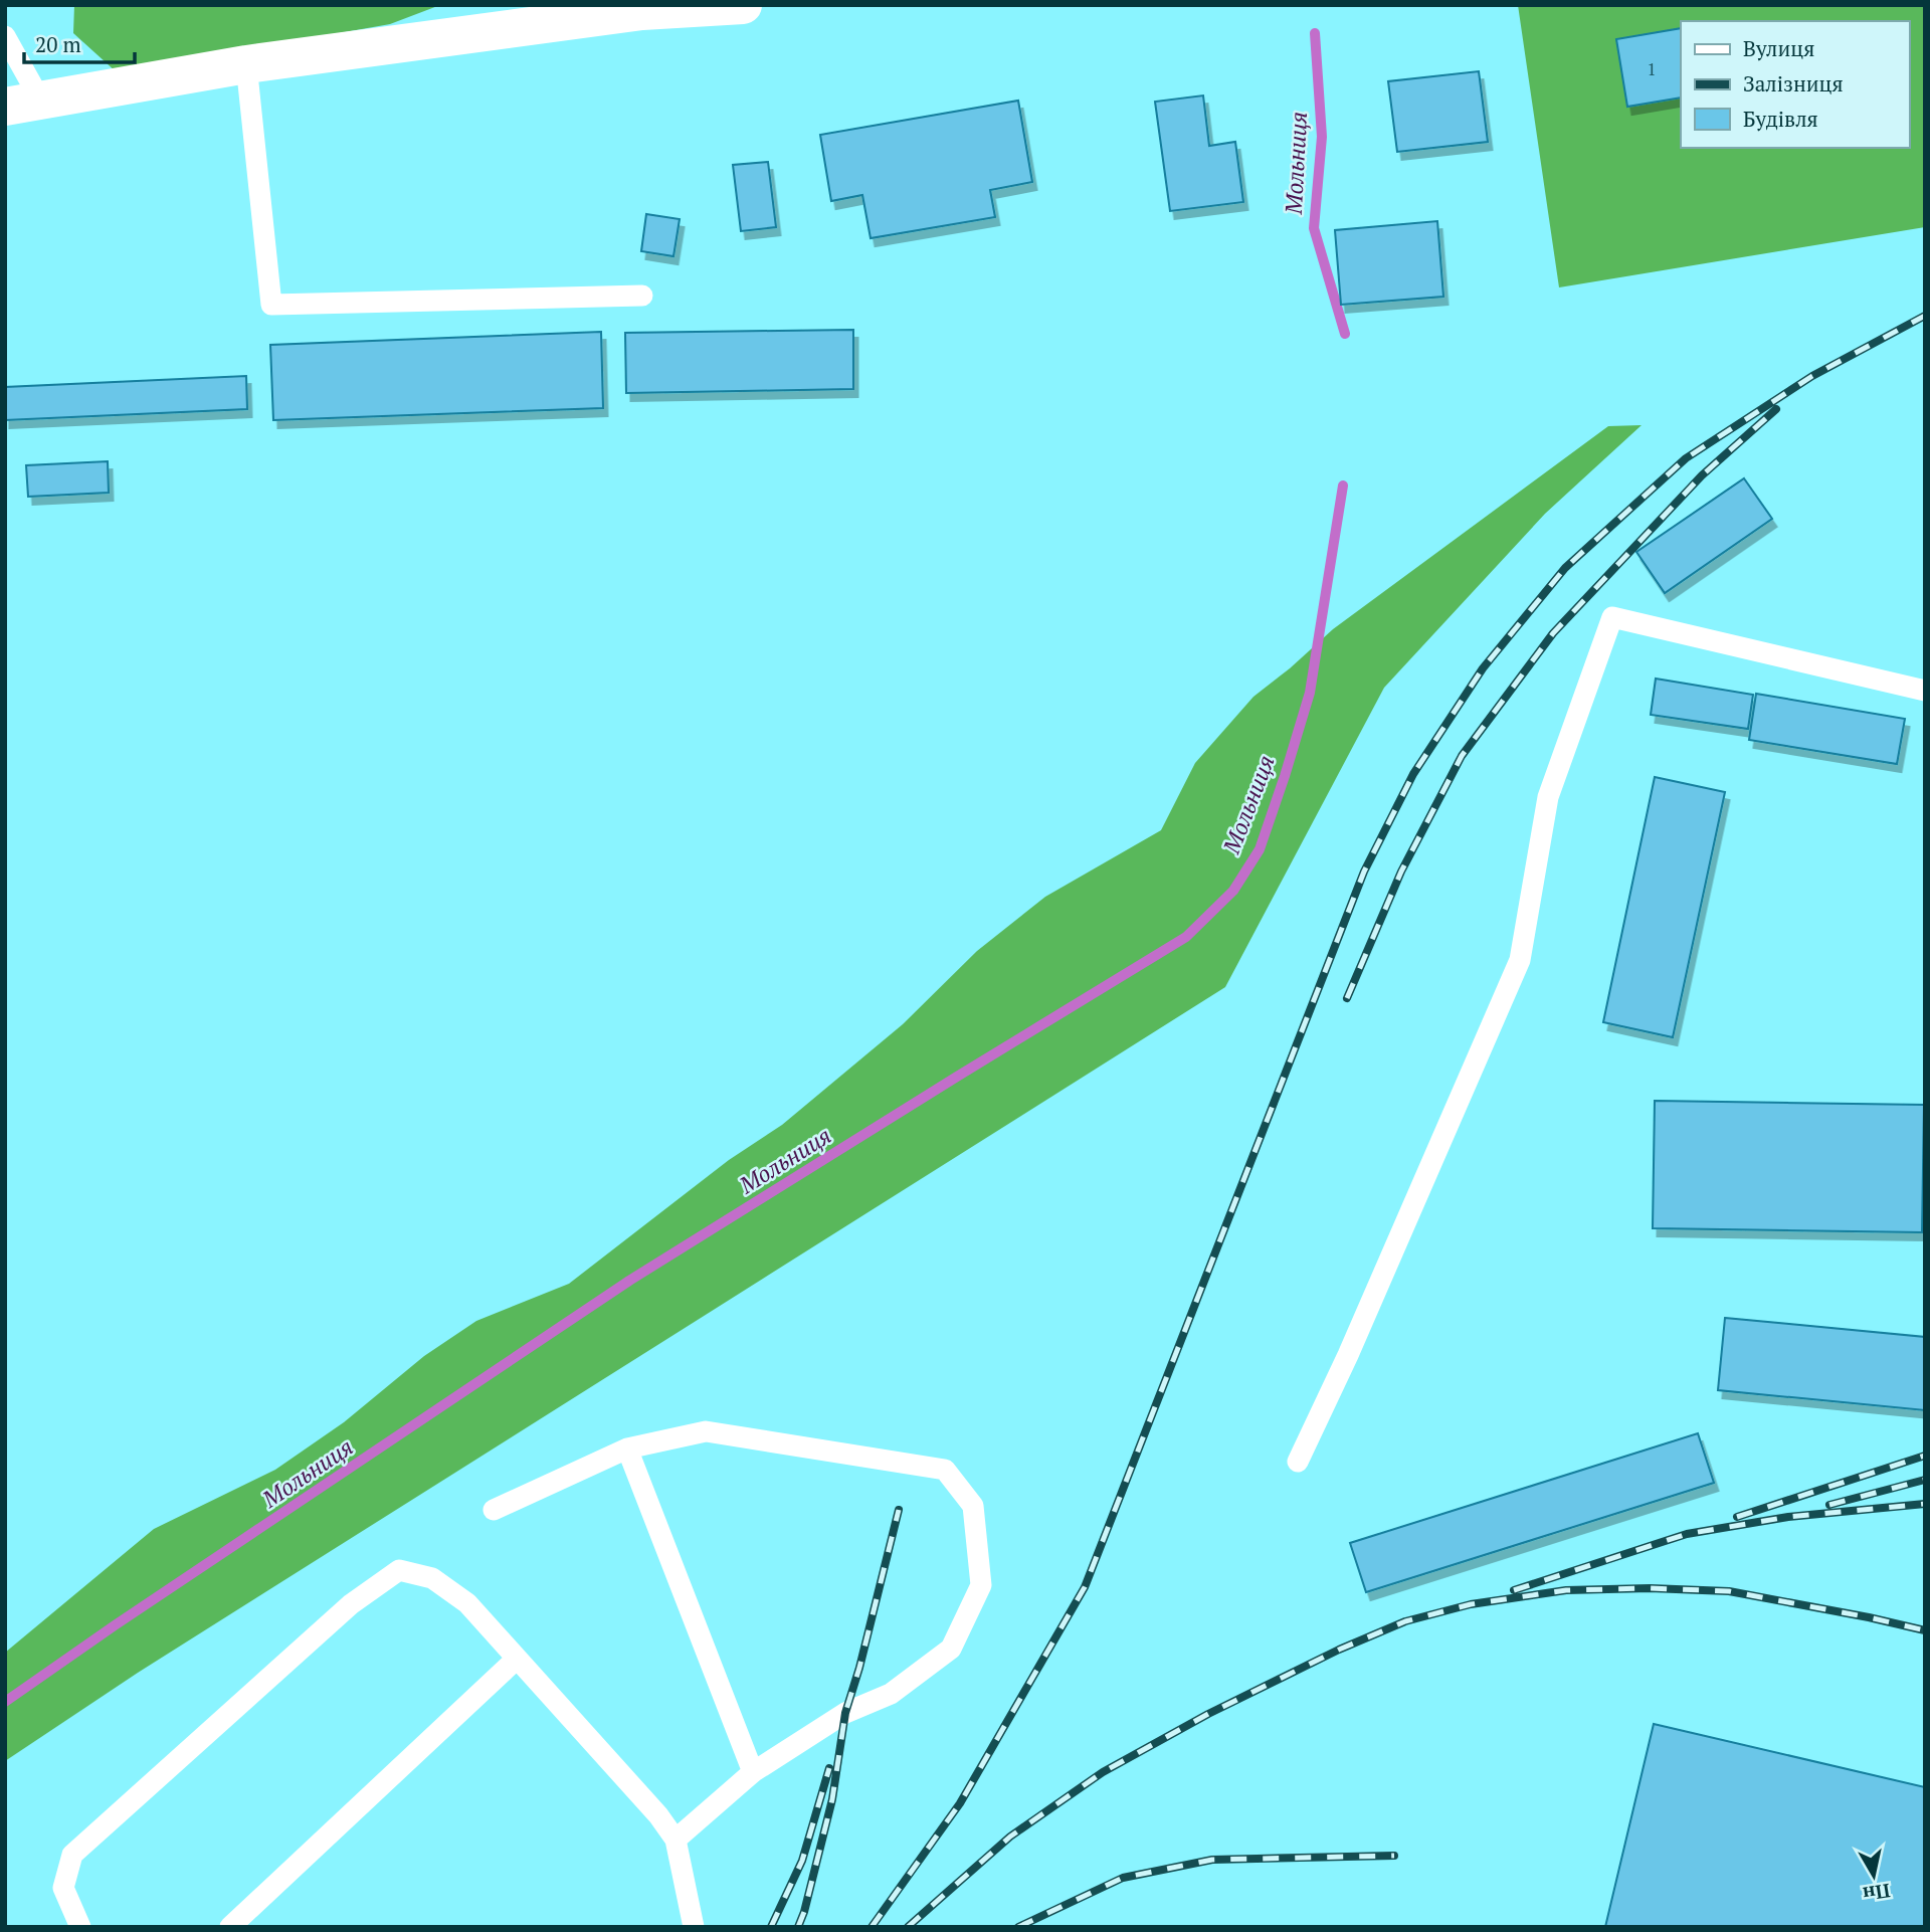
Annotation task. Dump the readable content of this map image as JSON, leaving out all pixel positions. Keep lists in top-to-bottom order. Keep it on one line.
{"water":["Мольниця"],"house_numbers":["1"],"legend":["Вулиця","Залізниця","Будівля"],"scale_bar":"20 m","north":"bottom"}
